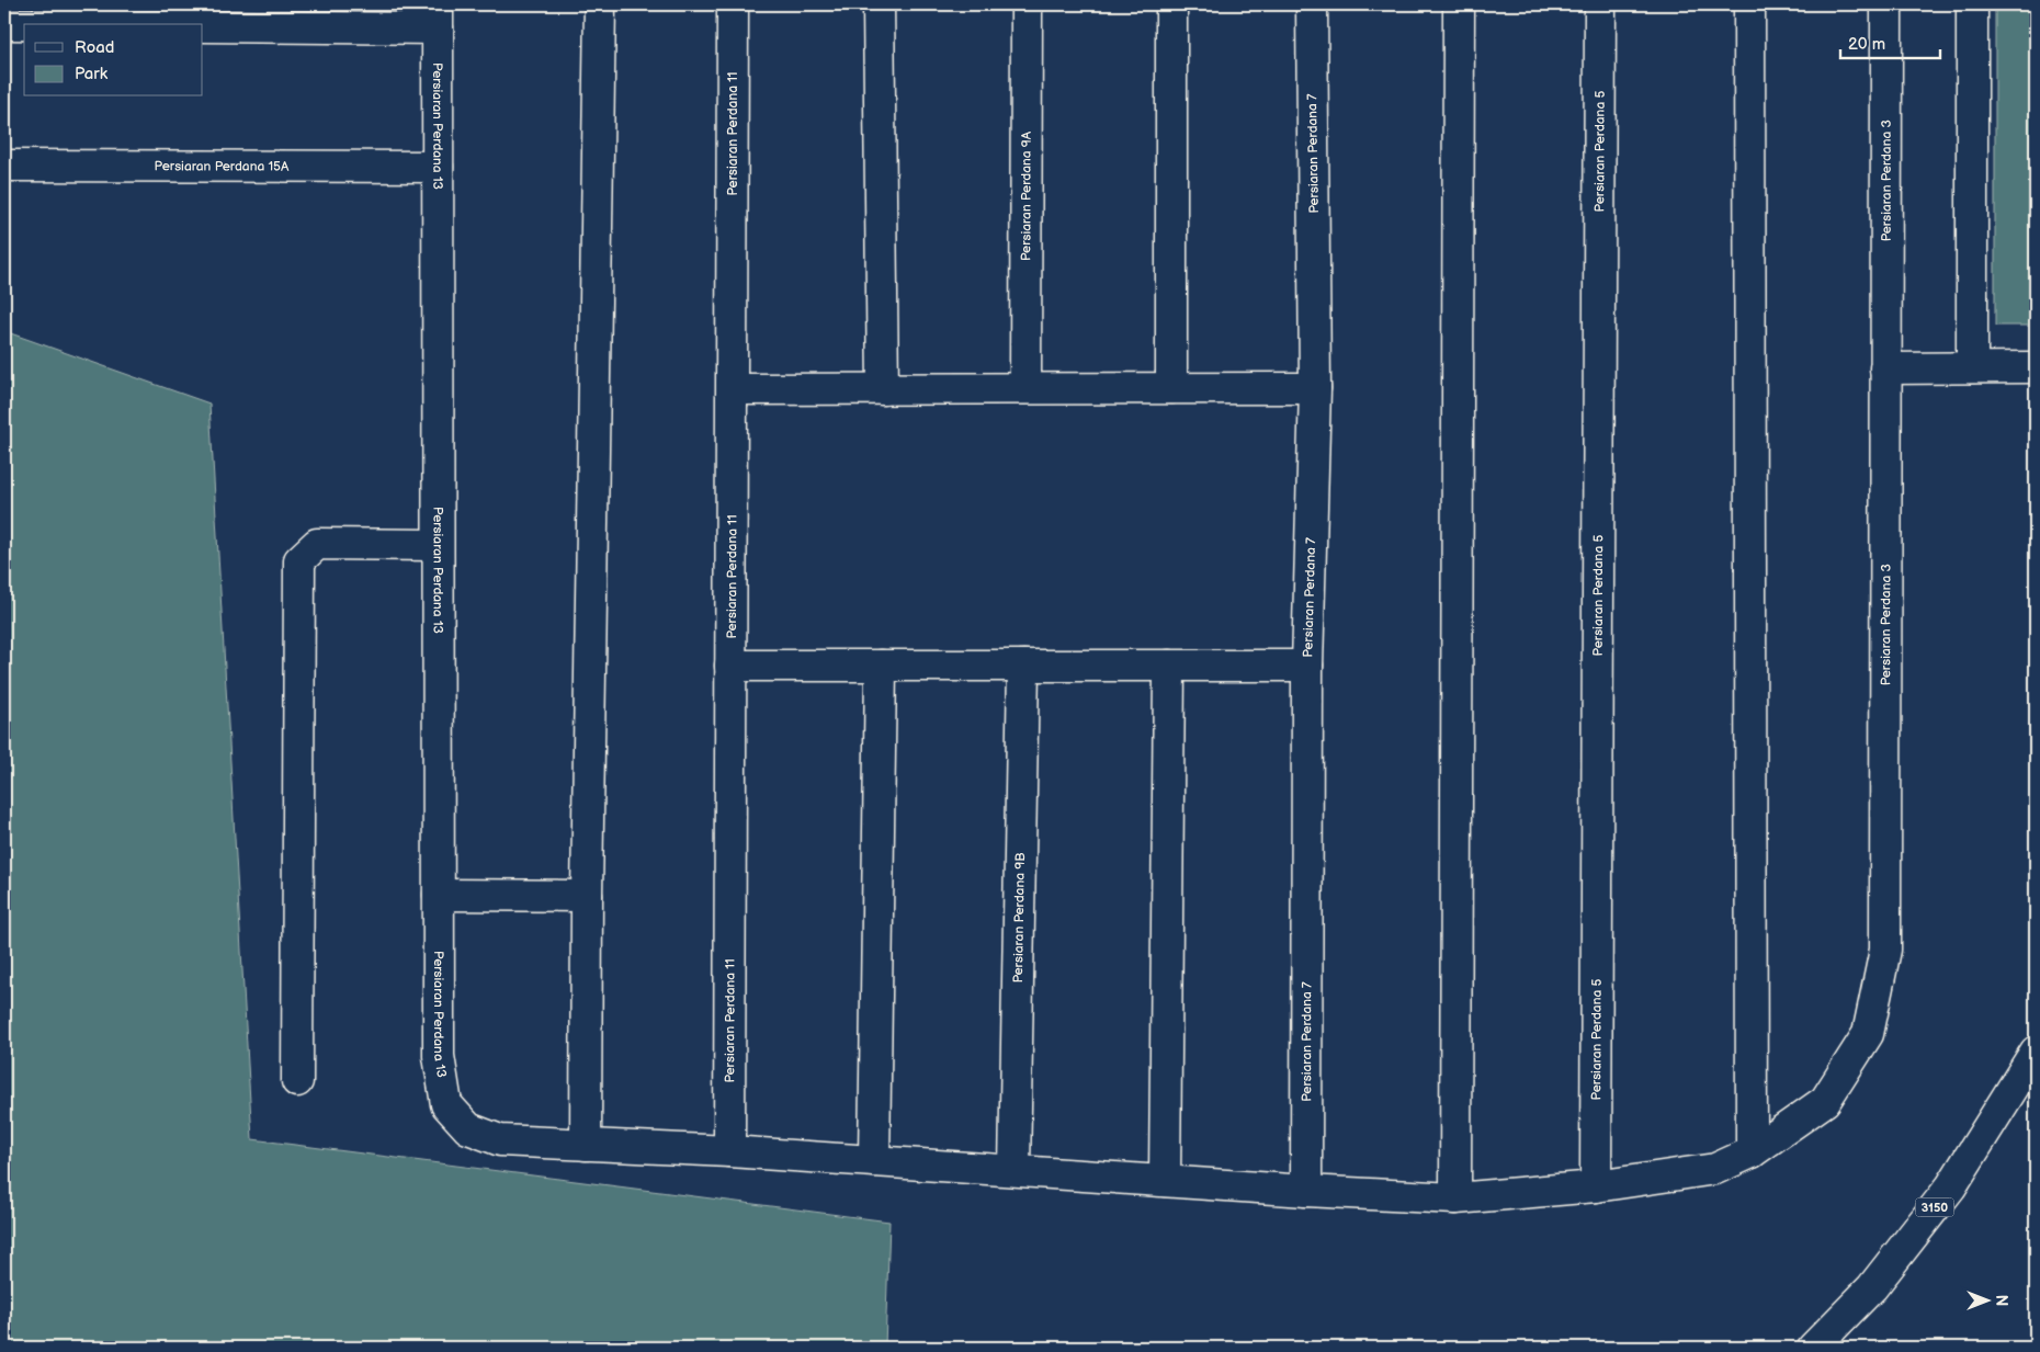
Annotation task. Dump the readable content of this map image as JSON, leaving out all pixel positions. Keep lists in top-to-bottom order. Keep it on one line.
{"streets":{"street":["Persiaran Perdana 13","Persiaran Perdana 11","Persiaran Perdana 5","Persiaran Perdana 7","Persiaran Perdana 15A","Persiaran Perdana 3","Persiaran Perdana 9A","Persiaran Perdana 9B","3150"]},"crossings":[["Persiaran Perdana 13","Persiaran Perdana 15A"],["Persiaran Perdana 13","Persiaran Perdana 3"],["Persiaran Perdana 11","Persiaran Perdana 3"],["Persiaran Perdana 5","Persiaran Perdana 3"],["Persiaran Perdana 7","Persiaran Perdana 3"],["Persiaran Perdana 3","Persiaran Perdana 9B"]],"legend":["Road","Park"],"scale_bar":"20 m","north":"right"}
